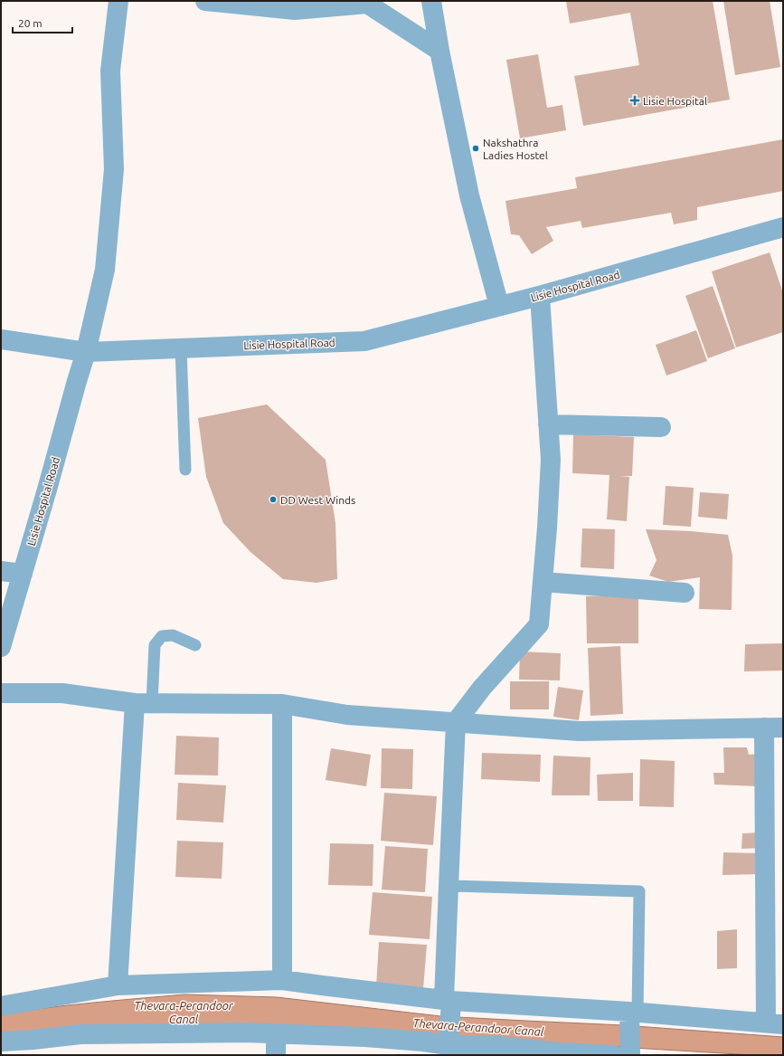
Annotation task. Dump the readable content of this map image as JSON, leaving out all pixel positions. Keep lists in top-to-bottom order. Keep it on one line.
{"streets":{"street":["Lisie Hospital Road"]},"water":["Thevara-Perandoor Canal"],"places":{"health":["Lisie Hospital"],"other":["Nakshathra Ladies Hostel","DD West Winds"]},"scale_bar":"20 m"}
